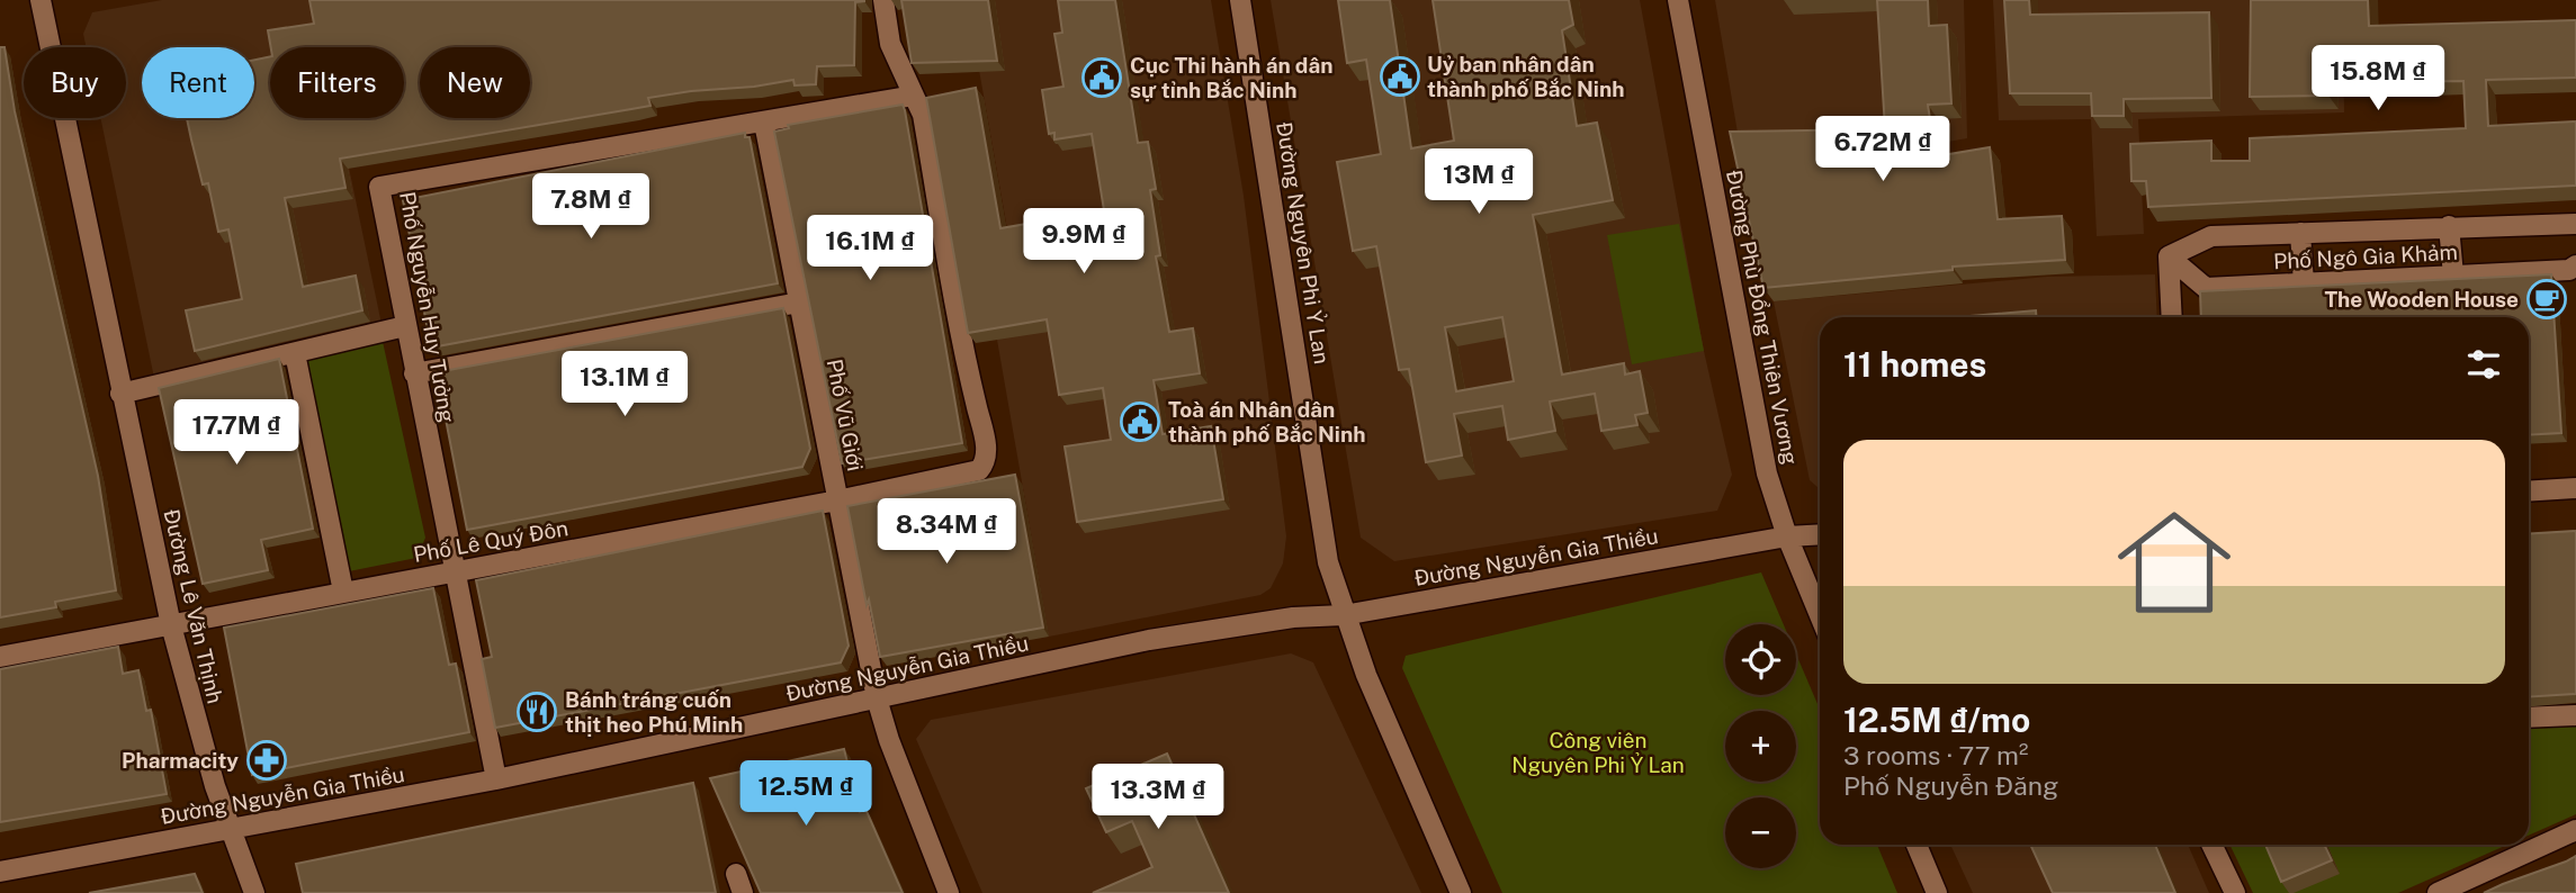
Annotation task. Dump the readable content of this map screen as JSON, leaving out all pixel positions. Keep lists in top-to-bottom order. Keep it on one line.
{"streets":{"street":["Đường Nguyên Phi Ỷ Lan","Phố Ngô Gia Khảm","Phố Nguyễn Huy Tưởng","Đường Phù Đổng Thiên Vương","Phố Vũ Giới","Phố Lê Quý Đôn","Đường Nguyễn Gia Thiều","Đường Lê Văn Thịnh"]},"crossings":[["Đường Nguyên Phi Ỷ Lan","Đường Nguyễn Gia Thiều"],["Phố Nguyễn Huy Tưởng","Phố Vũ Giới"],["Phố Nguyễn Huy Tưởng","Phố Lê Quý Đôn"],["Phố Nguyễn Huy Tưởng","Đường Nguyễn Gia Thiều"],["Đường Phù Đổng Thiên Vương","Đường Nguyễn Gia Thiều"],["Phố Vũ Giới","Phố Lê Quý Đôn"],["Phố Vũ Giới","Đường Nguyễn Gia Thiều"],["Phố Lê Quý Đôn","Đường Lê Văn Thịnh"],["Đường Nguyễn Gia Thiều","Đường Lê Văn Thịnh"]],"parks":["Công viên Nguyên Phi Ỷ Lan"],"places":{"public building":["Uỷ ban nhân dân thành phố Bắc Ninh","Cục Thi hành án dân sự tỉnh Bắc Ninh","Toà án Nhân dân thành phố Bắc Ninh"],"cafe":["The Wooden House"],"restaurant":["Bánh tráng cuốn thịt heo Phú Minh"],"pharmacy":["Pharmacity"]},"page":{"price":["15.8M ₫","6.72M ₫","13M ₫","7.8M ₫","9.9M ₫","16.1M ₫","13.1M ₫","17.7M ₫","8.34M ₫","12.5M ₫","13.3M ₫"],"chip":["Buy","Rent","Filters","New"],"heading":"11 homes","list":[{"name":"12.5M ₫/mo","note":"3 rooms · 77 m² · Phố Nguyễn Đăng"}],"map_buttons":["+","−"]}}
